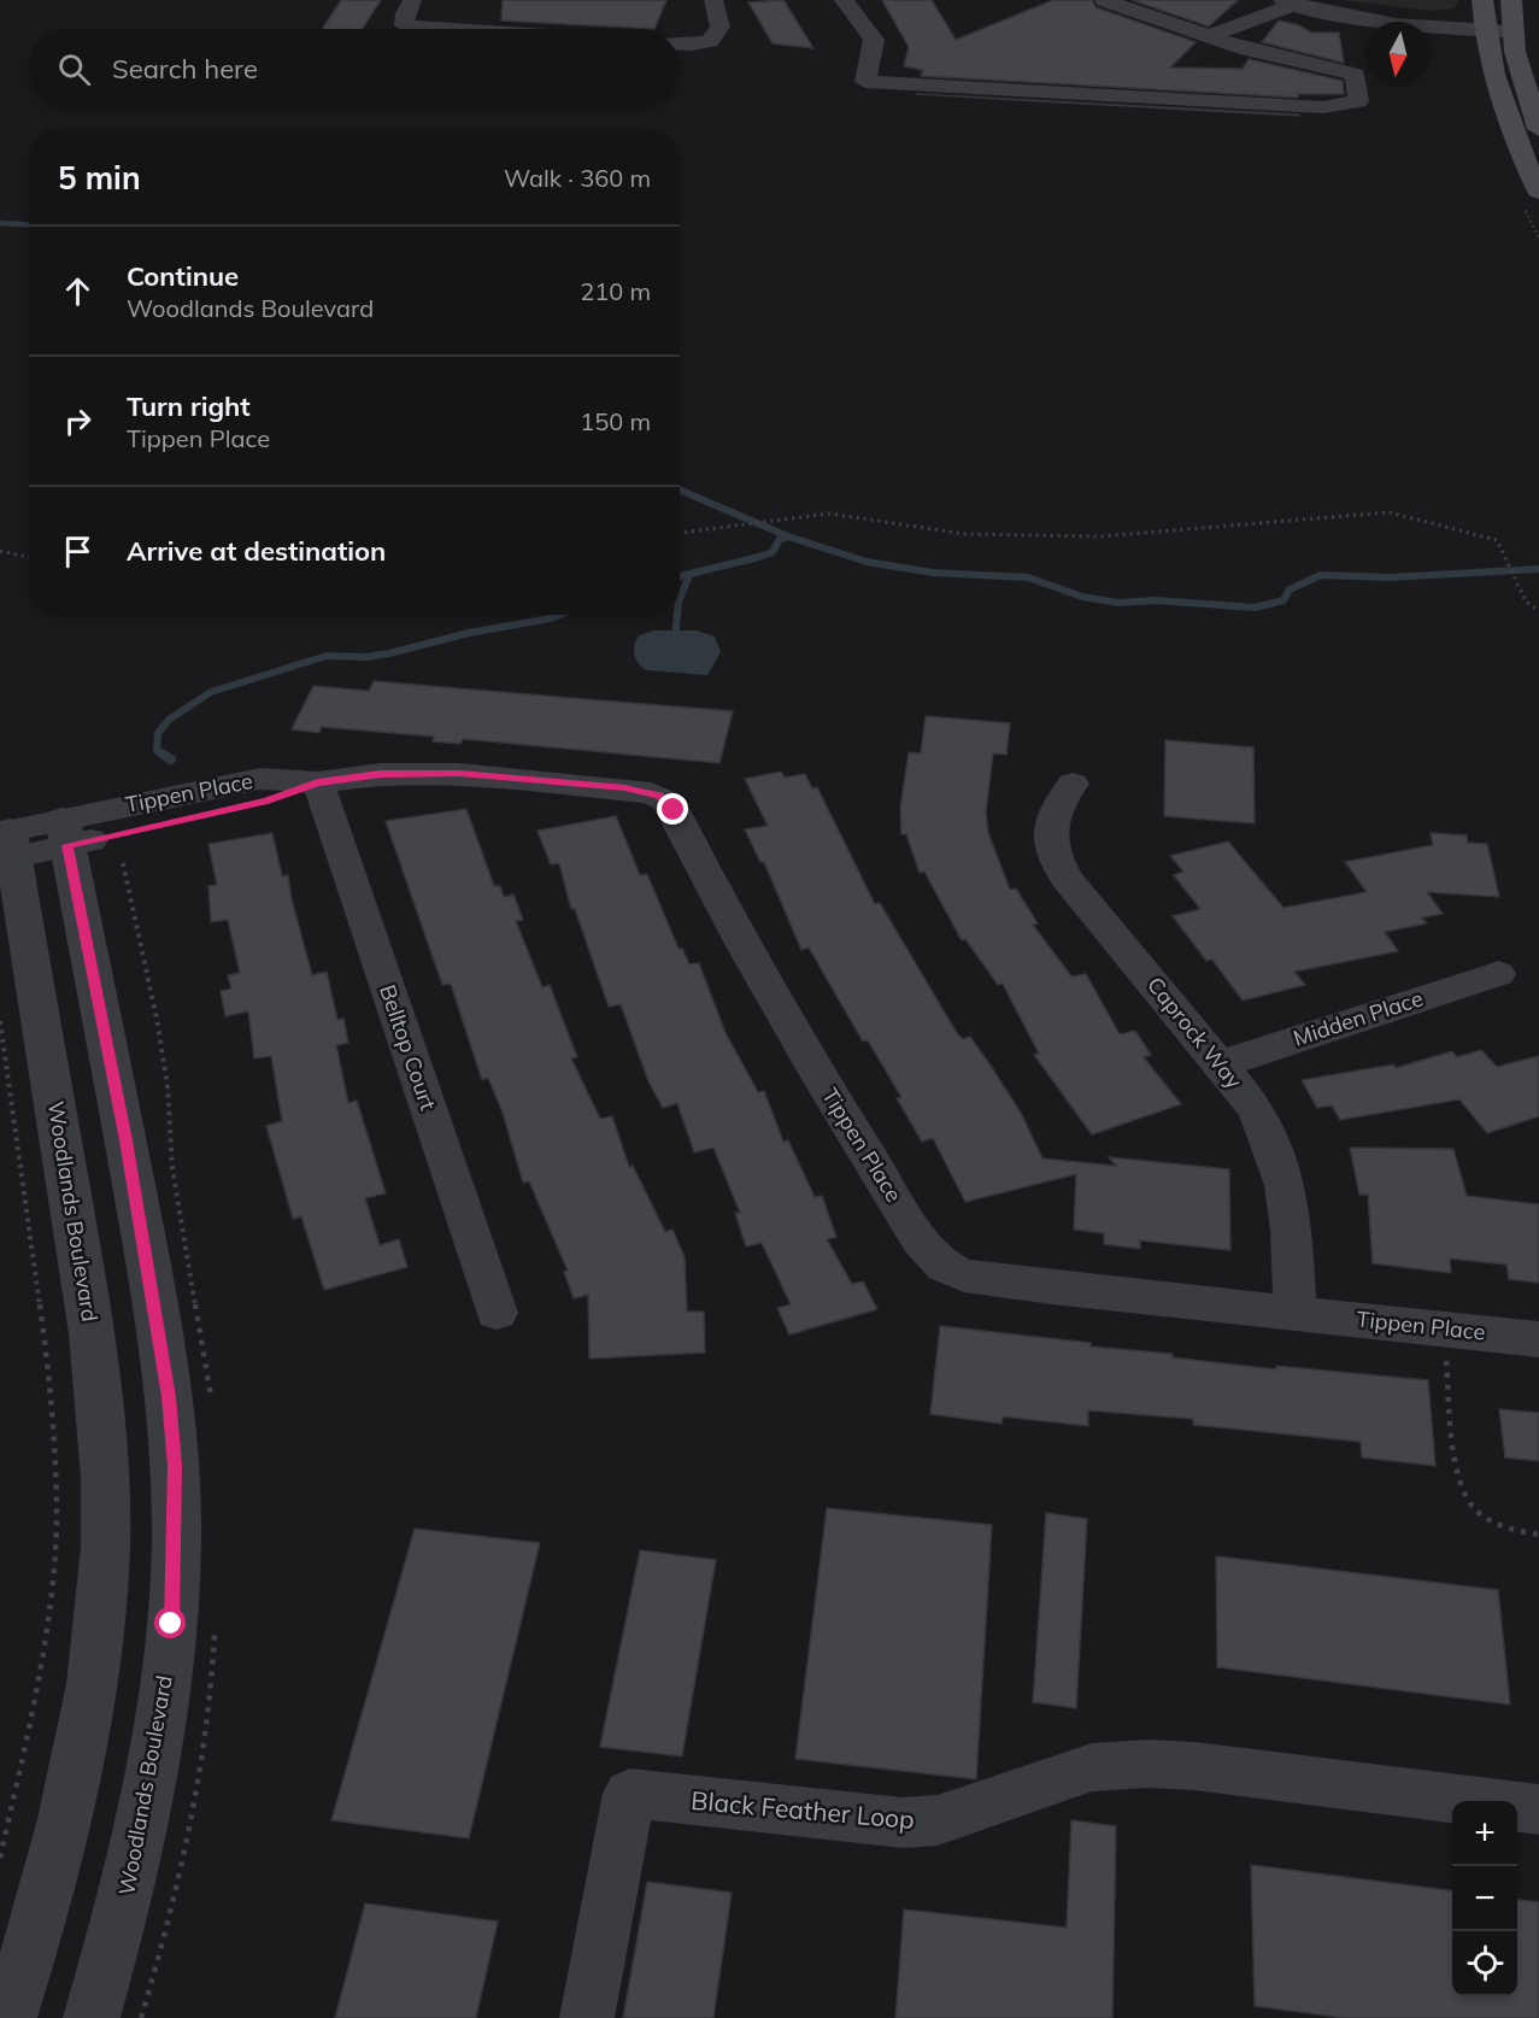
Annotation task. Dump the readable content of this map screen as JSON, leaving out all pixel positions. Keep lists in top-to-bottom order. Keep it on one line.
{"streets":{"street":["Tippen Place","Midden Place","Caprock Way","Belltop Court","Woodlands Boulevard","Black Feather Loop"]},"crossings":[["Tippen Place","Caprock Way"],["Tippen Place","Belltop Court"],["Tippen Place","Woodlands Boulevard"],["Midden Place","Caprock Way"]],"north":"bottom","page":{"search":"Search here","heading":["5 min","Walk · 360 m"],"list":[["Continue","Woodlands Boulevard","210 m"],["Turn right","Tippen Place","150 m"],"Arrive at destination"],"map_buttons":["+","−"]}}
